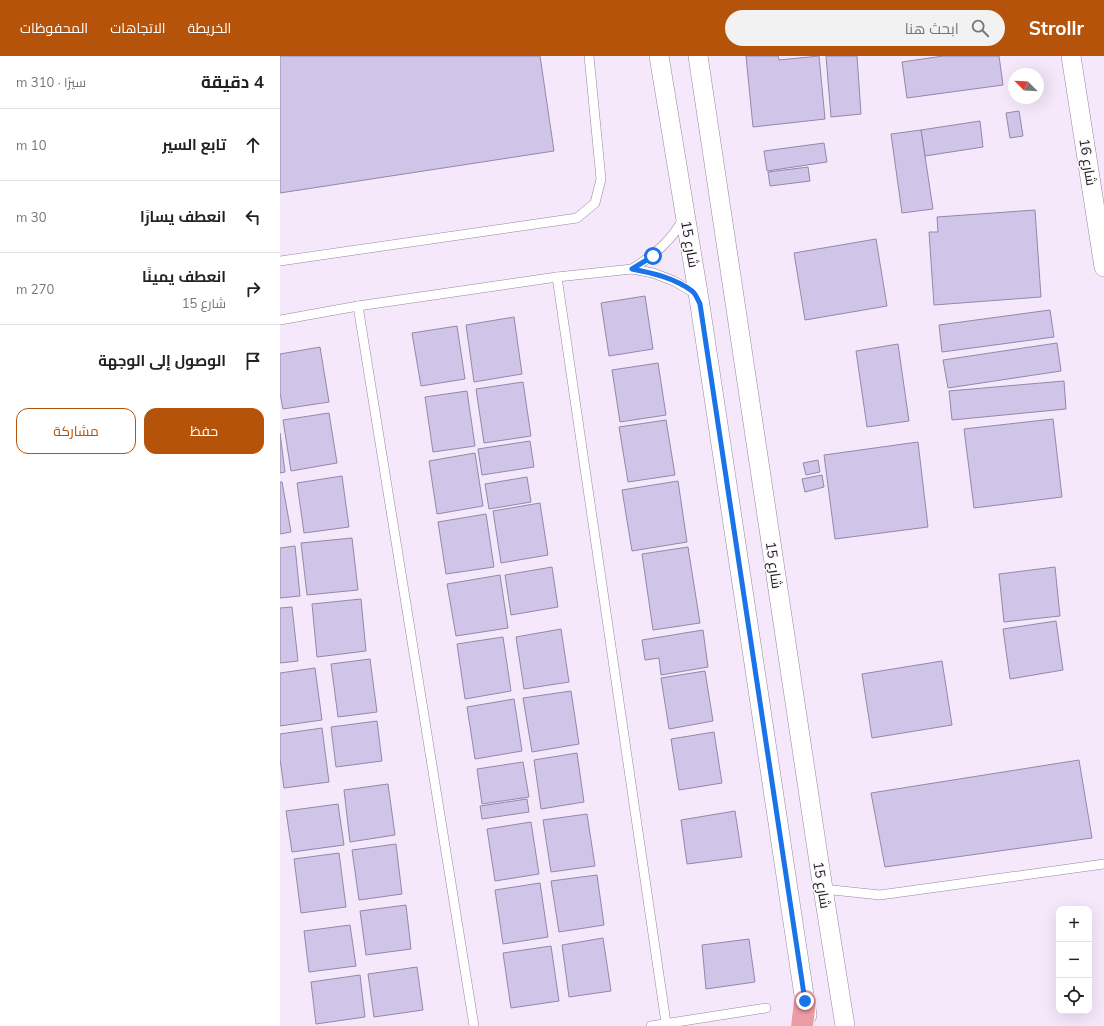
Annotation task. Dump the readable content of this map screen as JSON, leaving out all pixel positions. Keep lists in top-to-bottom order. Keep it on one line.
{"streets":{"street":["شارع 16","شارع 15"]},"north":"top left","page":{"header":"Strollr","search":"ابحث هنا","nav":["الخريطة","الاتجاهات","المحفوظات"],"heading":["4 دقيقة","سيرًا · 310 m"],"list":[["تابع السير","10 m"],["انعطف يسارًا","30 m"],["انعطف يمينًا","شارع 15","270 m"],"الوصول إلى الوجهة"],"buttons":["حفظ","مشاركة"],"map_buttons":["+","−"]}}
